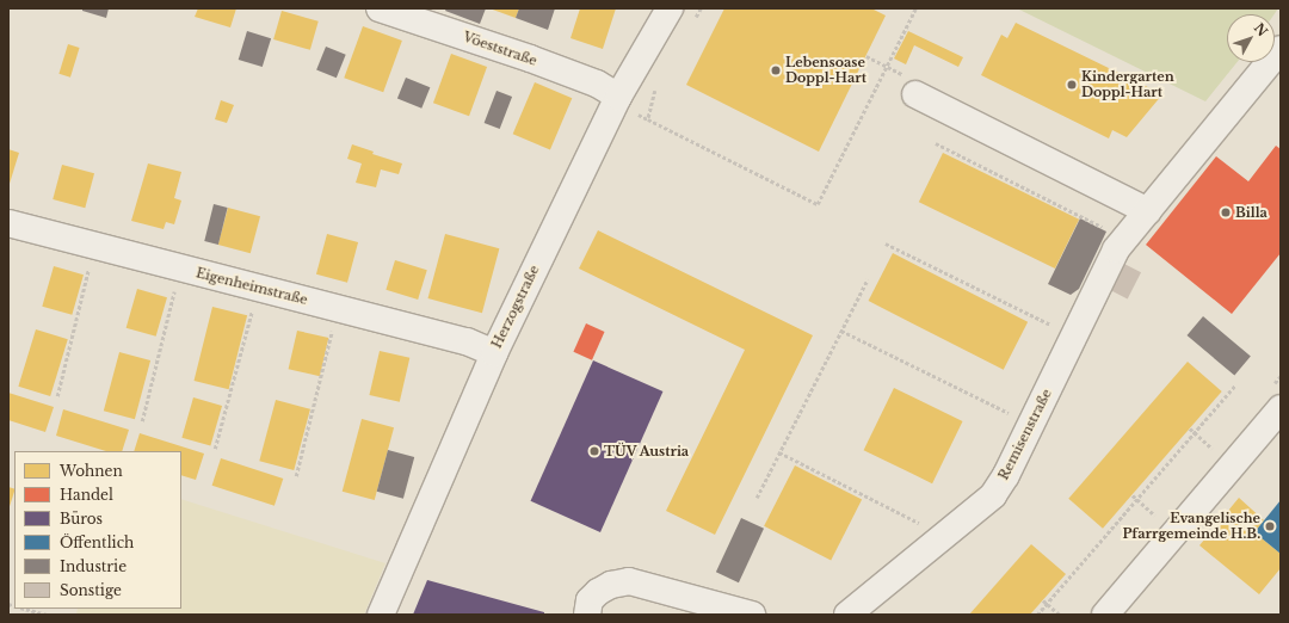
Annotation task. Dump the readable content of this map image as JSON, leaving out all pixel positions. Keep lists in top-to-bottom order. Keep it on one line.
{"streets":{"street":["Vöeststraße","Eigenheimstraße","Herzogstraße","Remisenstraße"]},"crossings":[["Vöeststraße","Herzogstraße"],["Eigenheimstraße","Herzogstraße"]],"places":["Lebensoase Doppl-Hart","Kindergarten Doppl-Hart","Billa","TÜV Austria","Evangelische Pfarrgemeinde H.B."],"legend":["Wohnen","Handel","Büros","Öffentlich","Industrie","Sonstige"],"north":"top right"}
